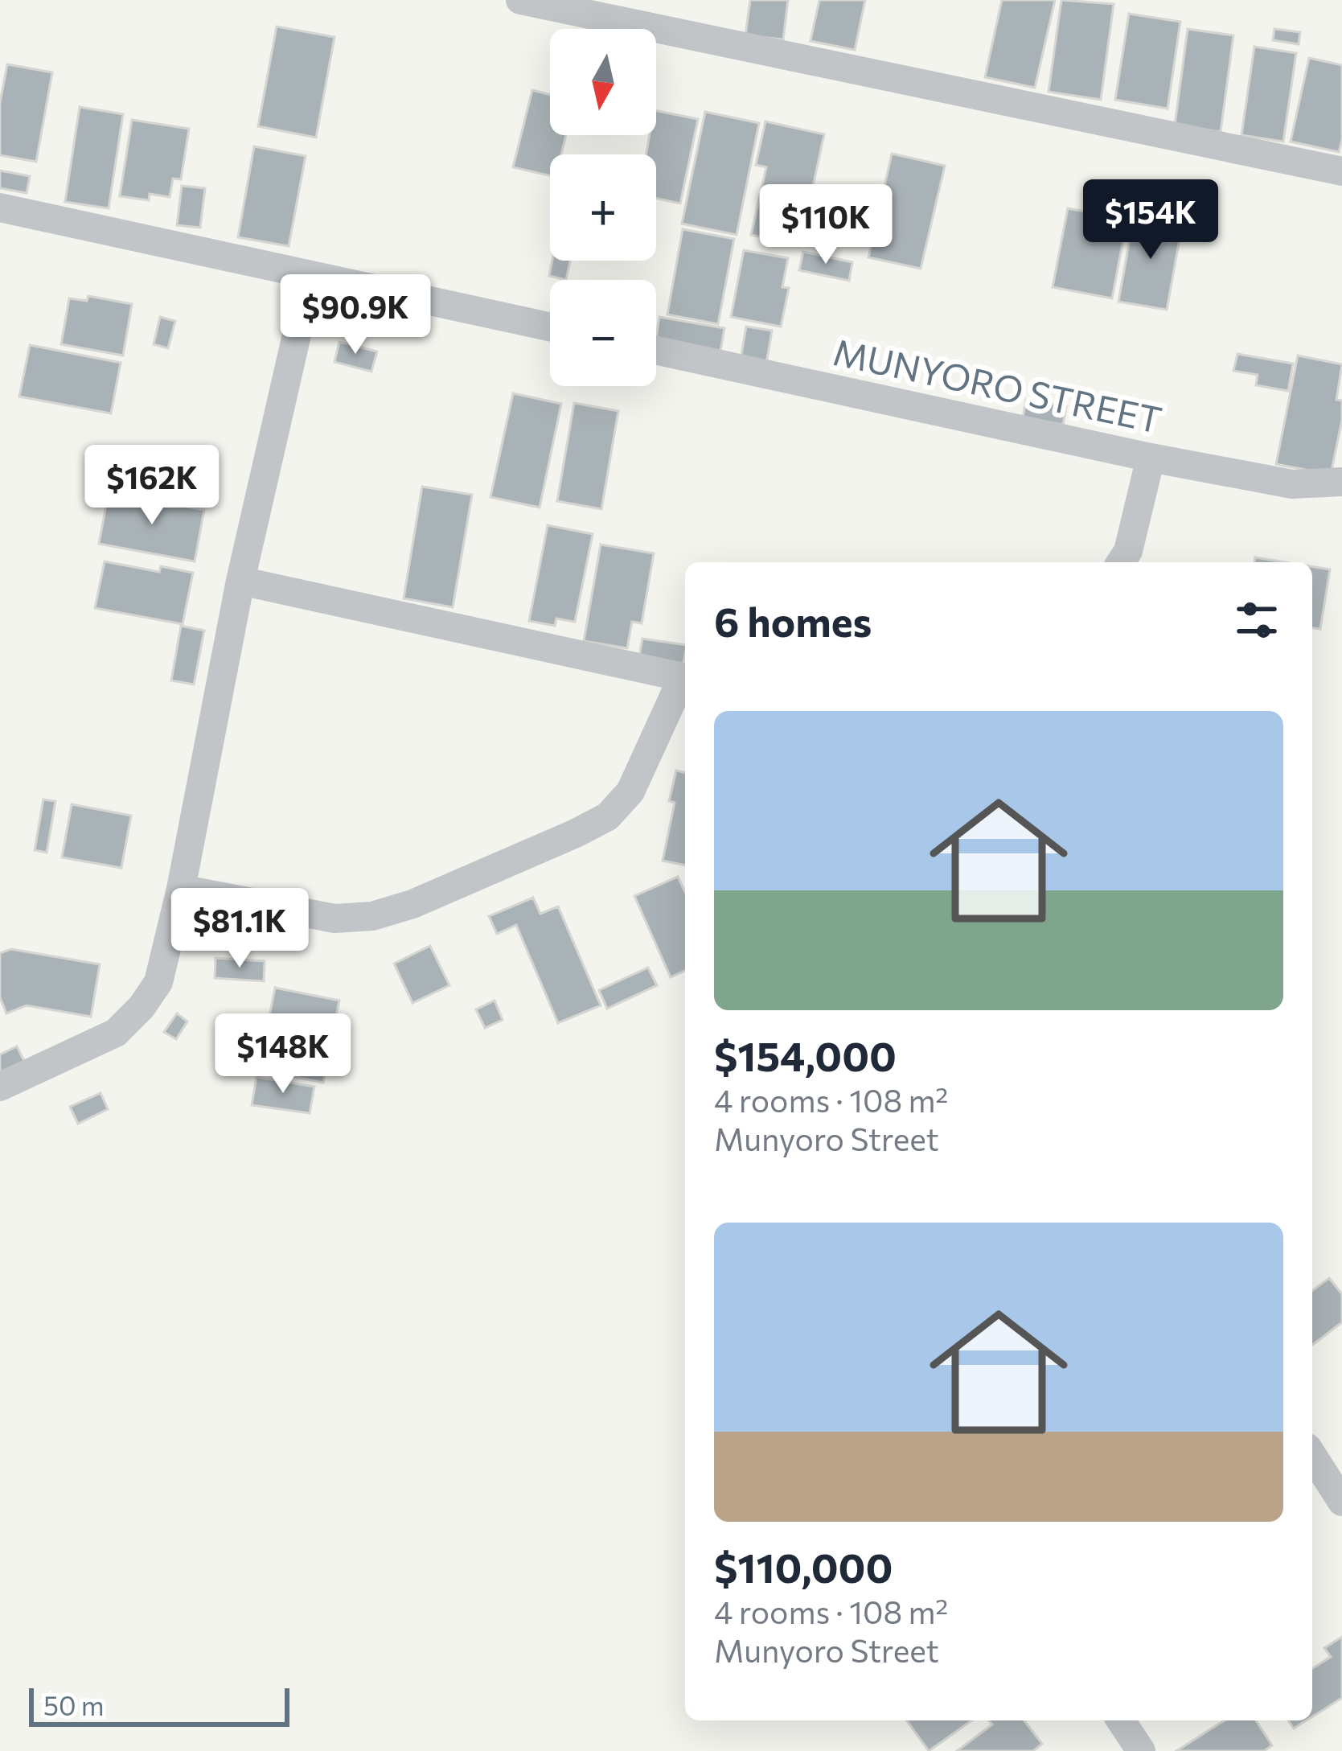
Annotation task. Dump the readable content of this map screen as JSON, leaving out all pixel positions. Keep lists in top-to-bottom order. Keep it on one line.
{"streets":{"street":["MUNYORO STREET"]},"scale_bar":"50 m","north":"bottom","page":{"map_buttons":["+","−"],"price":["$154K","$110K","$90.9K","$162K","$81.1K","$148K"],"heading":"6 homes","list":[{"name":"$154,000","note":"4 rooms · 108 m² · Munyoro Street"},{"name":"$110,000","note":"4 rooms · 108 m² · Munyoro Street"}],"scale":"50 m"}}
